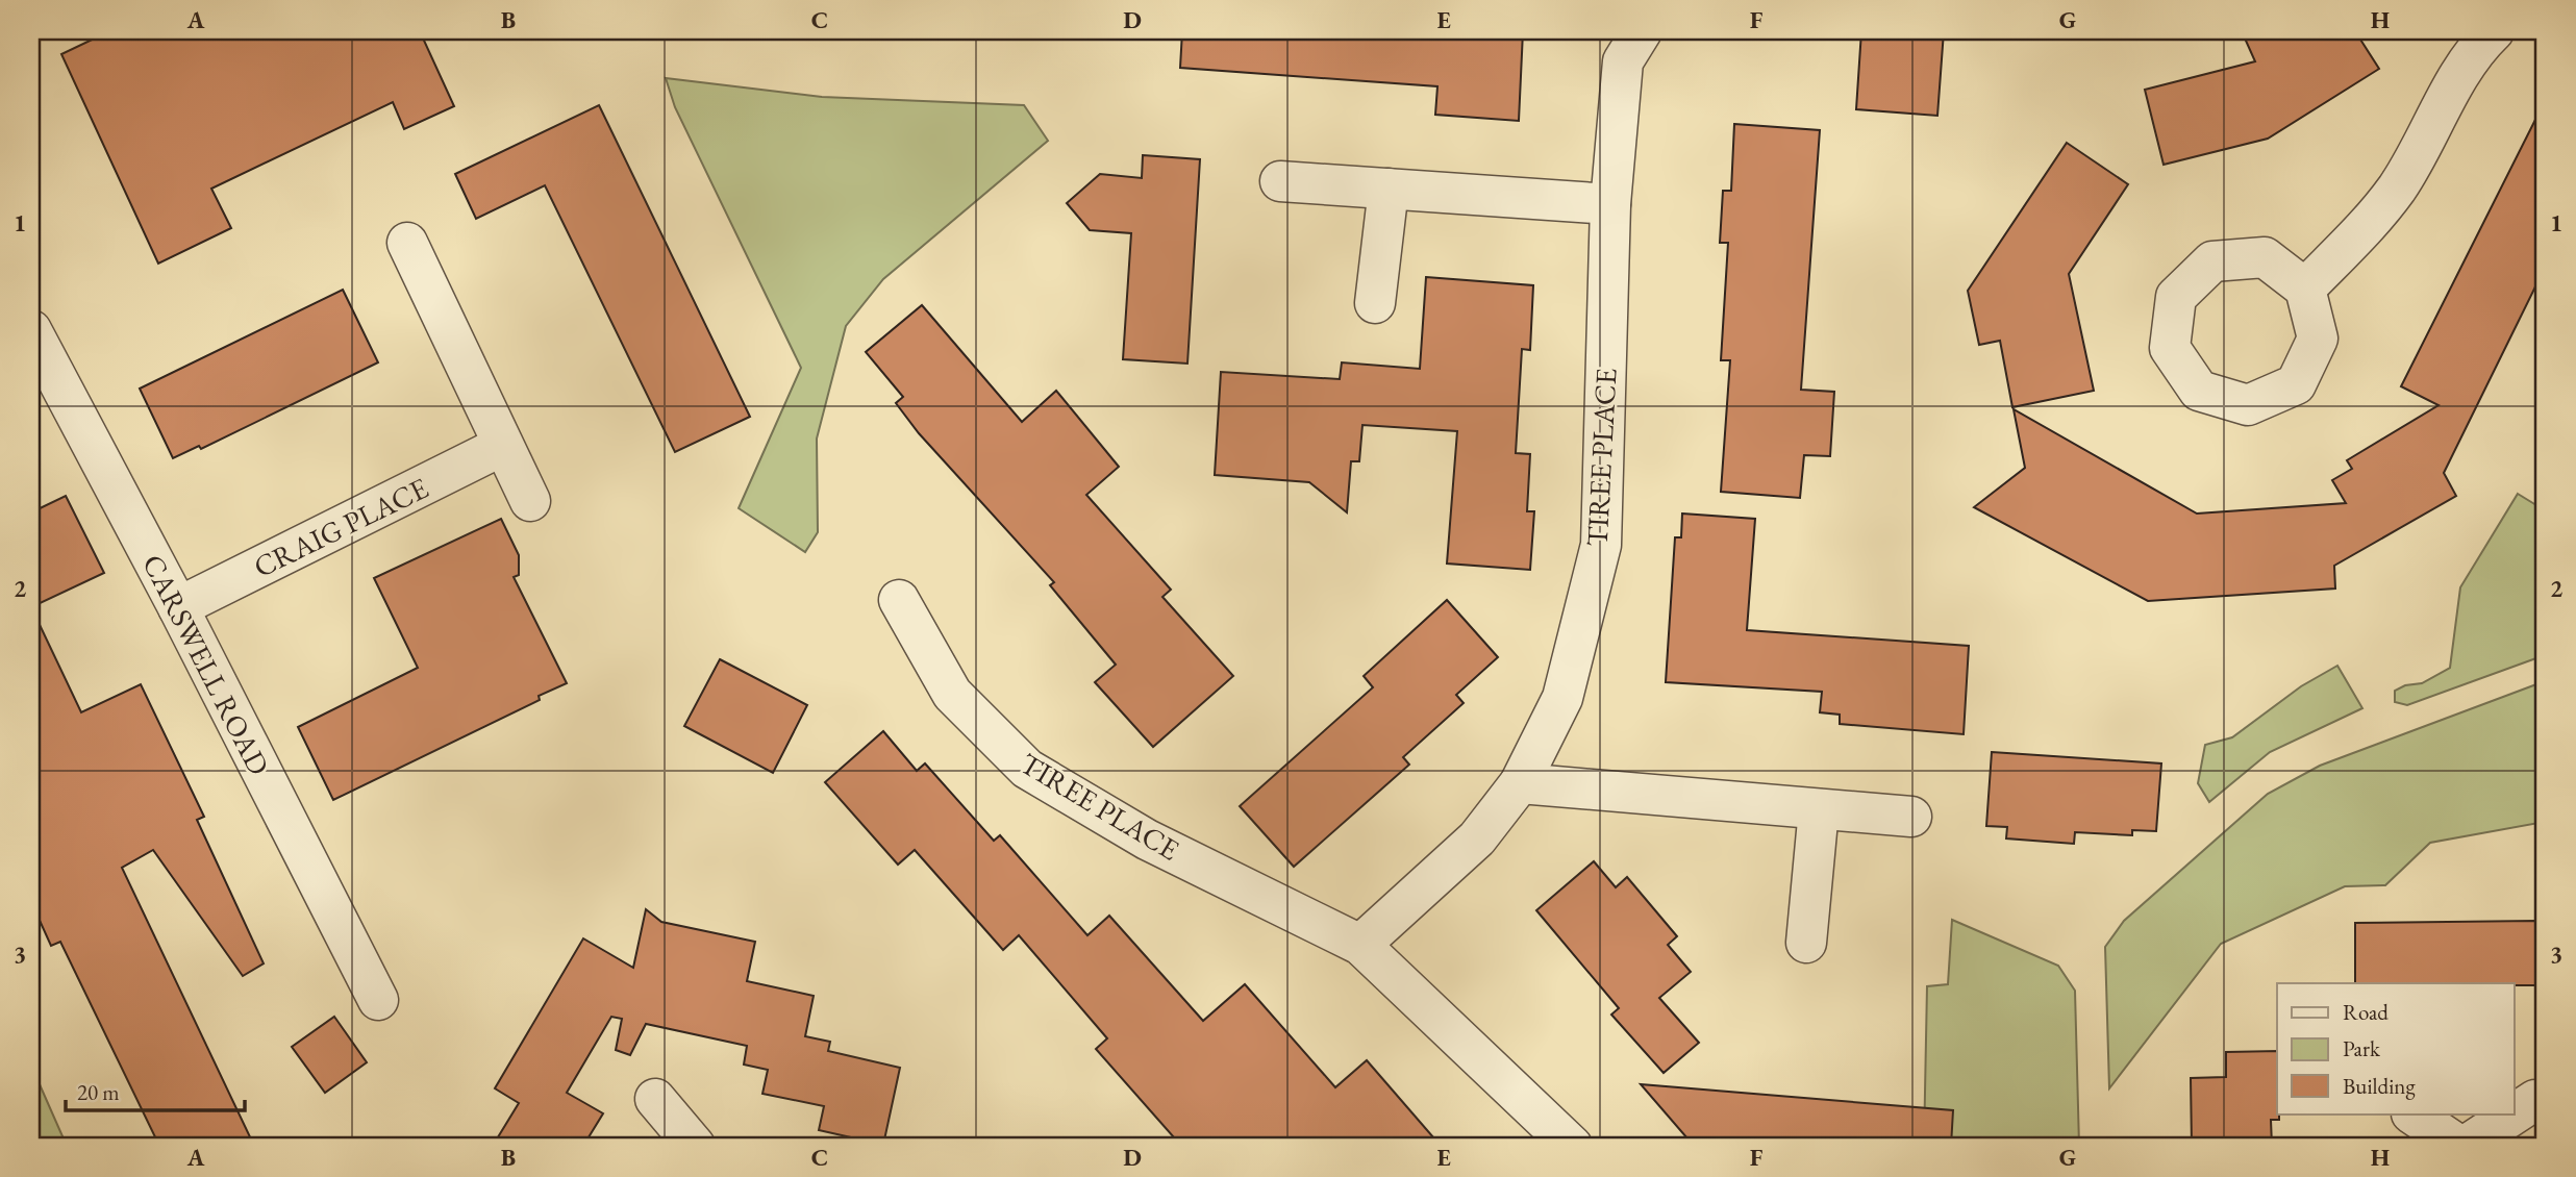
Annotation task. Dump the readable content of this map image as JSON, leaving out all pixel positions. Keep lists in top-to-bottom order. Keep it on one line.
{"streets":{"street":["TIREE PLACE","CRAIG PLACE","CARSWELL ROAD"]},"crossings":[["CRAIG PLACE","CARSWELL ROAD"]],"legend":["Road","Park","Building"],"scale_bar":"20 m","grid":{"columns":["A","B","C","D","E","F","G","H"],"rows":["1","2","3"]}}
